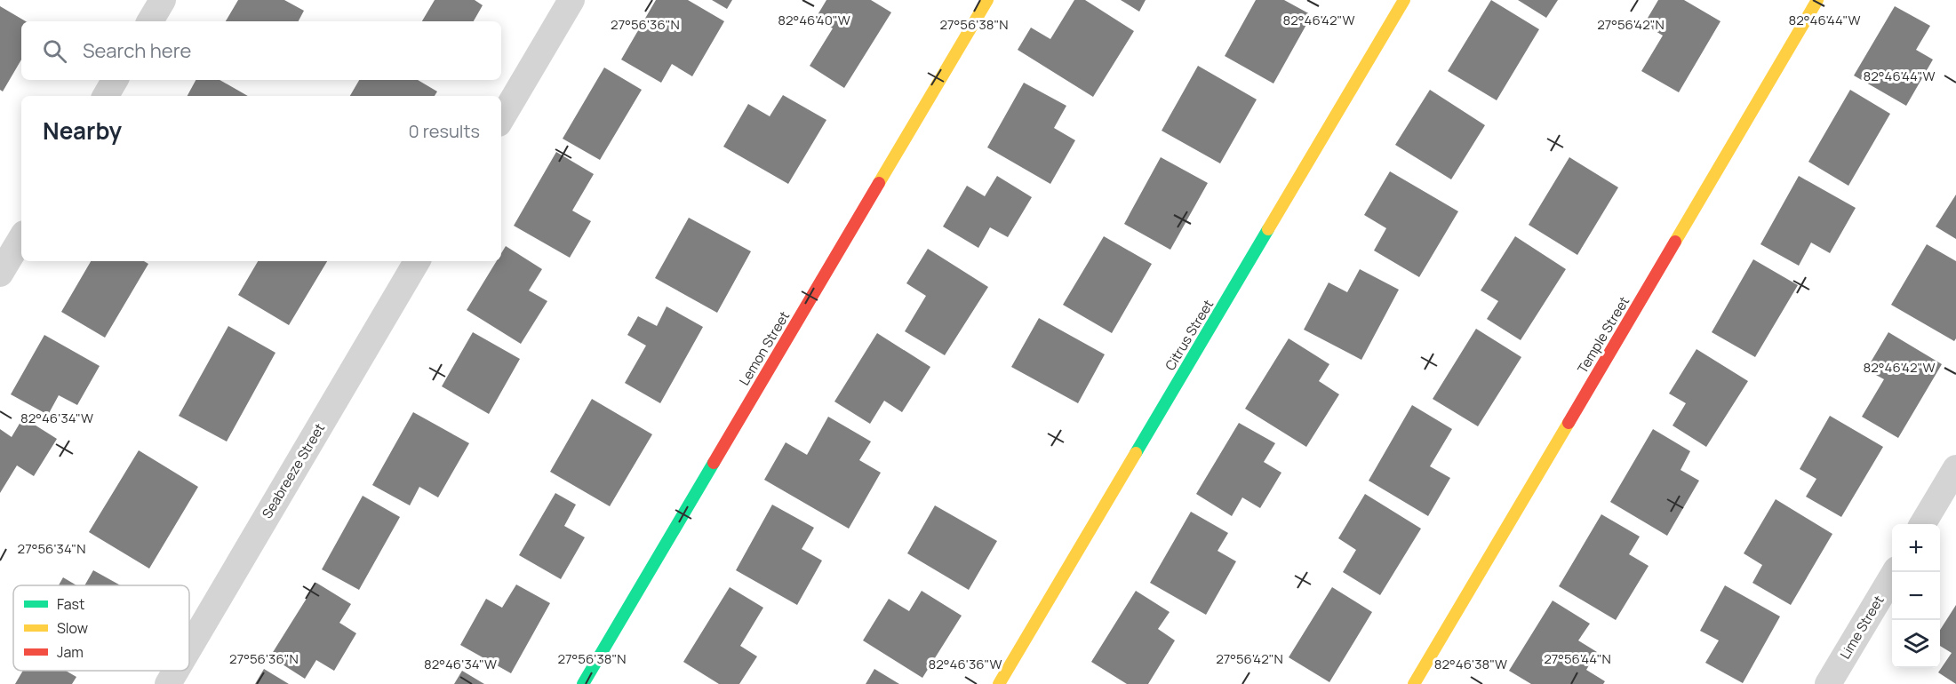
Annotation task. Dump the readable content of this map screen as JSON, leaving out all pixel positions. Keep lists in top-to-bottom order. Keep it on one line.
{"streets":{"street":["Citrus Street","Temple Street","Lemon Street","Seabreeze Street","Lime Street"]},"legend":["Fast","Slow","Jam"],"page":{"search":"Search here","heading":["Nearby","0 results"],"map_buttons":["+","−"]},"coordinates":["82°46'42\"W","82°46'44\"W","82°46'40\"W","27°56'36\"N","27°56'38\"N","27°56'42\"N","82°46'34\"W","27°56'34\"N","27°56'44\"N","82°46'36\"W","82°46'38\"W"]}
